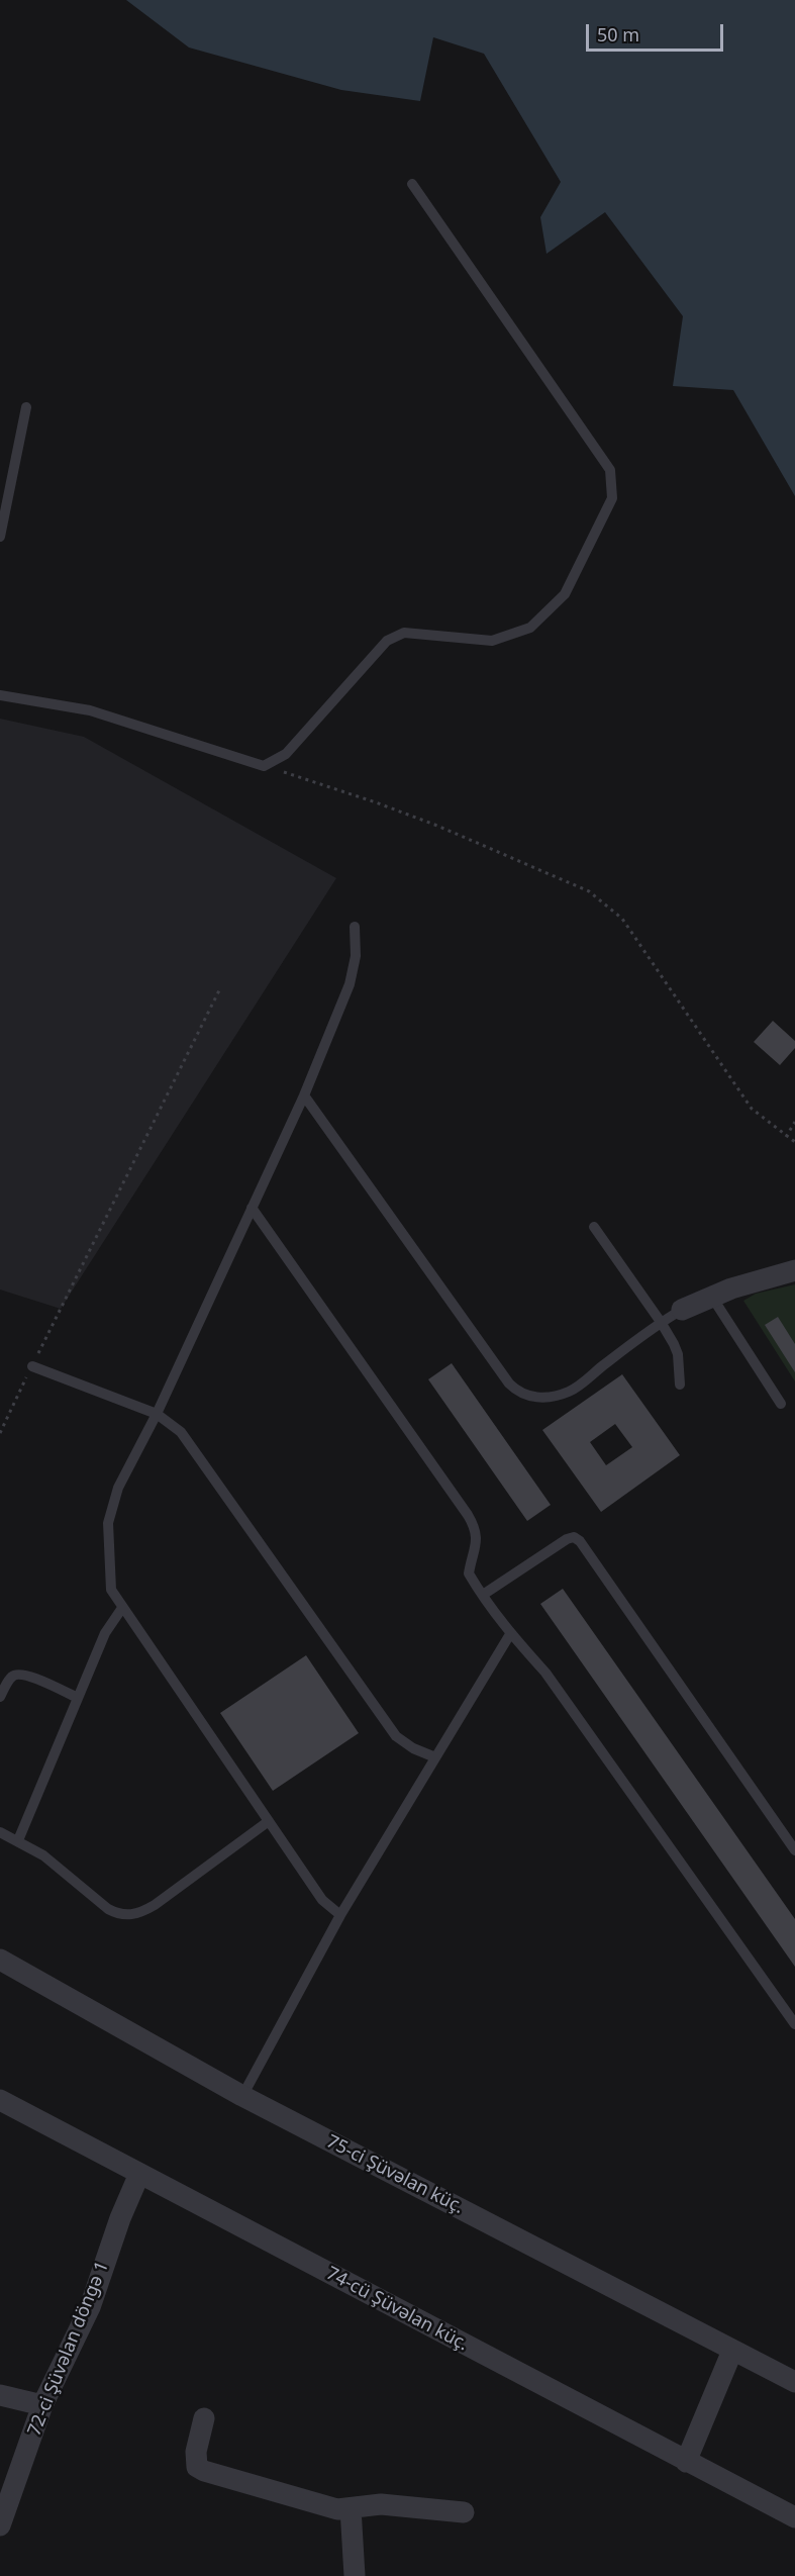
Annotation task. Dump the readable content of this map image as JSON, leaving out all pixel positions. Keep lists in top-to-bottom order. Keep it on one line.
{"streets":{"street":["75-ci Şüvəlan küç.","74-cü Şüvəlan küç.","72-ci Şüvəlan döngə 1"]},"crossings":[["74-cü Şüvəlan küç.","72-ci Şüvəlan döngə 1"]],"scale_bar":"50 m"}
